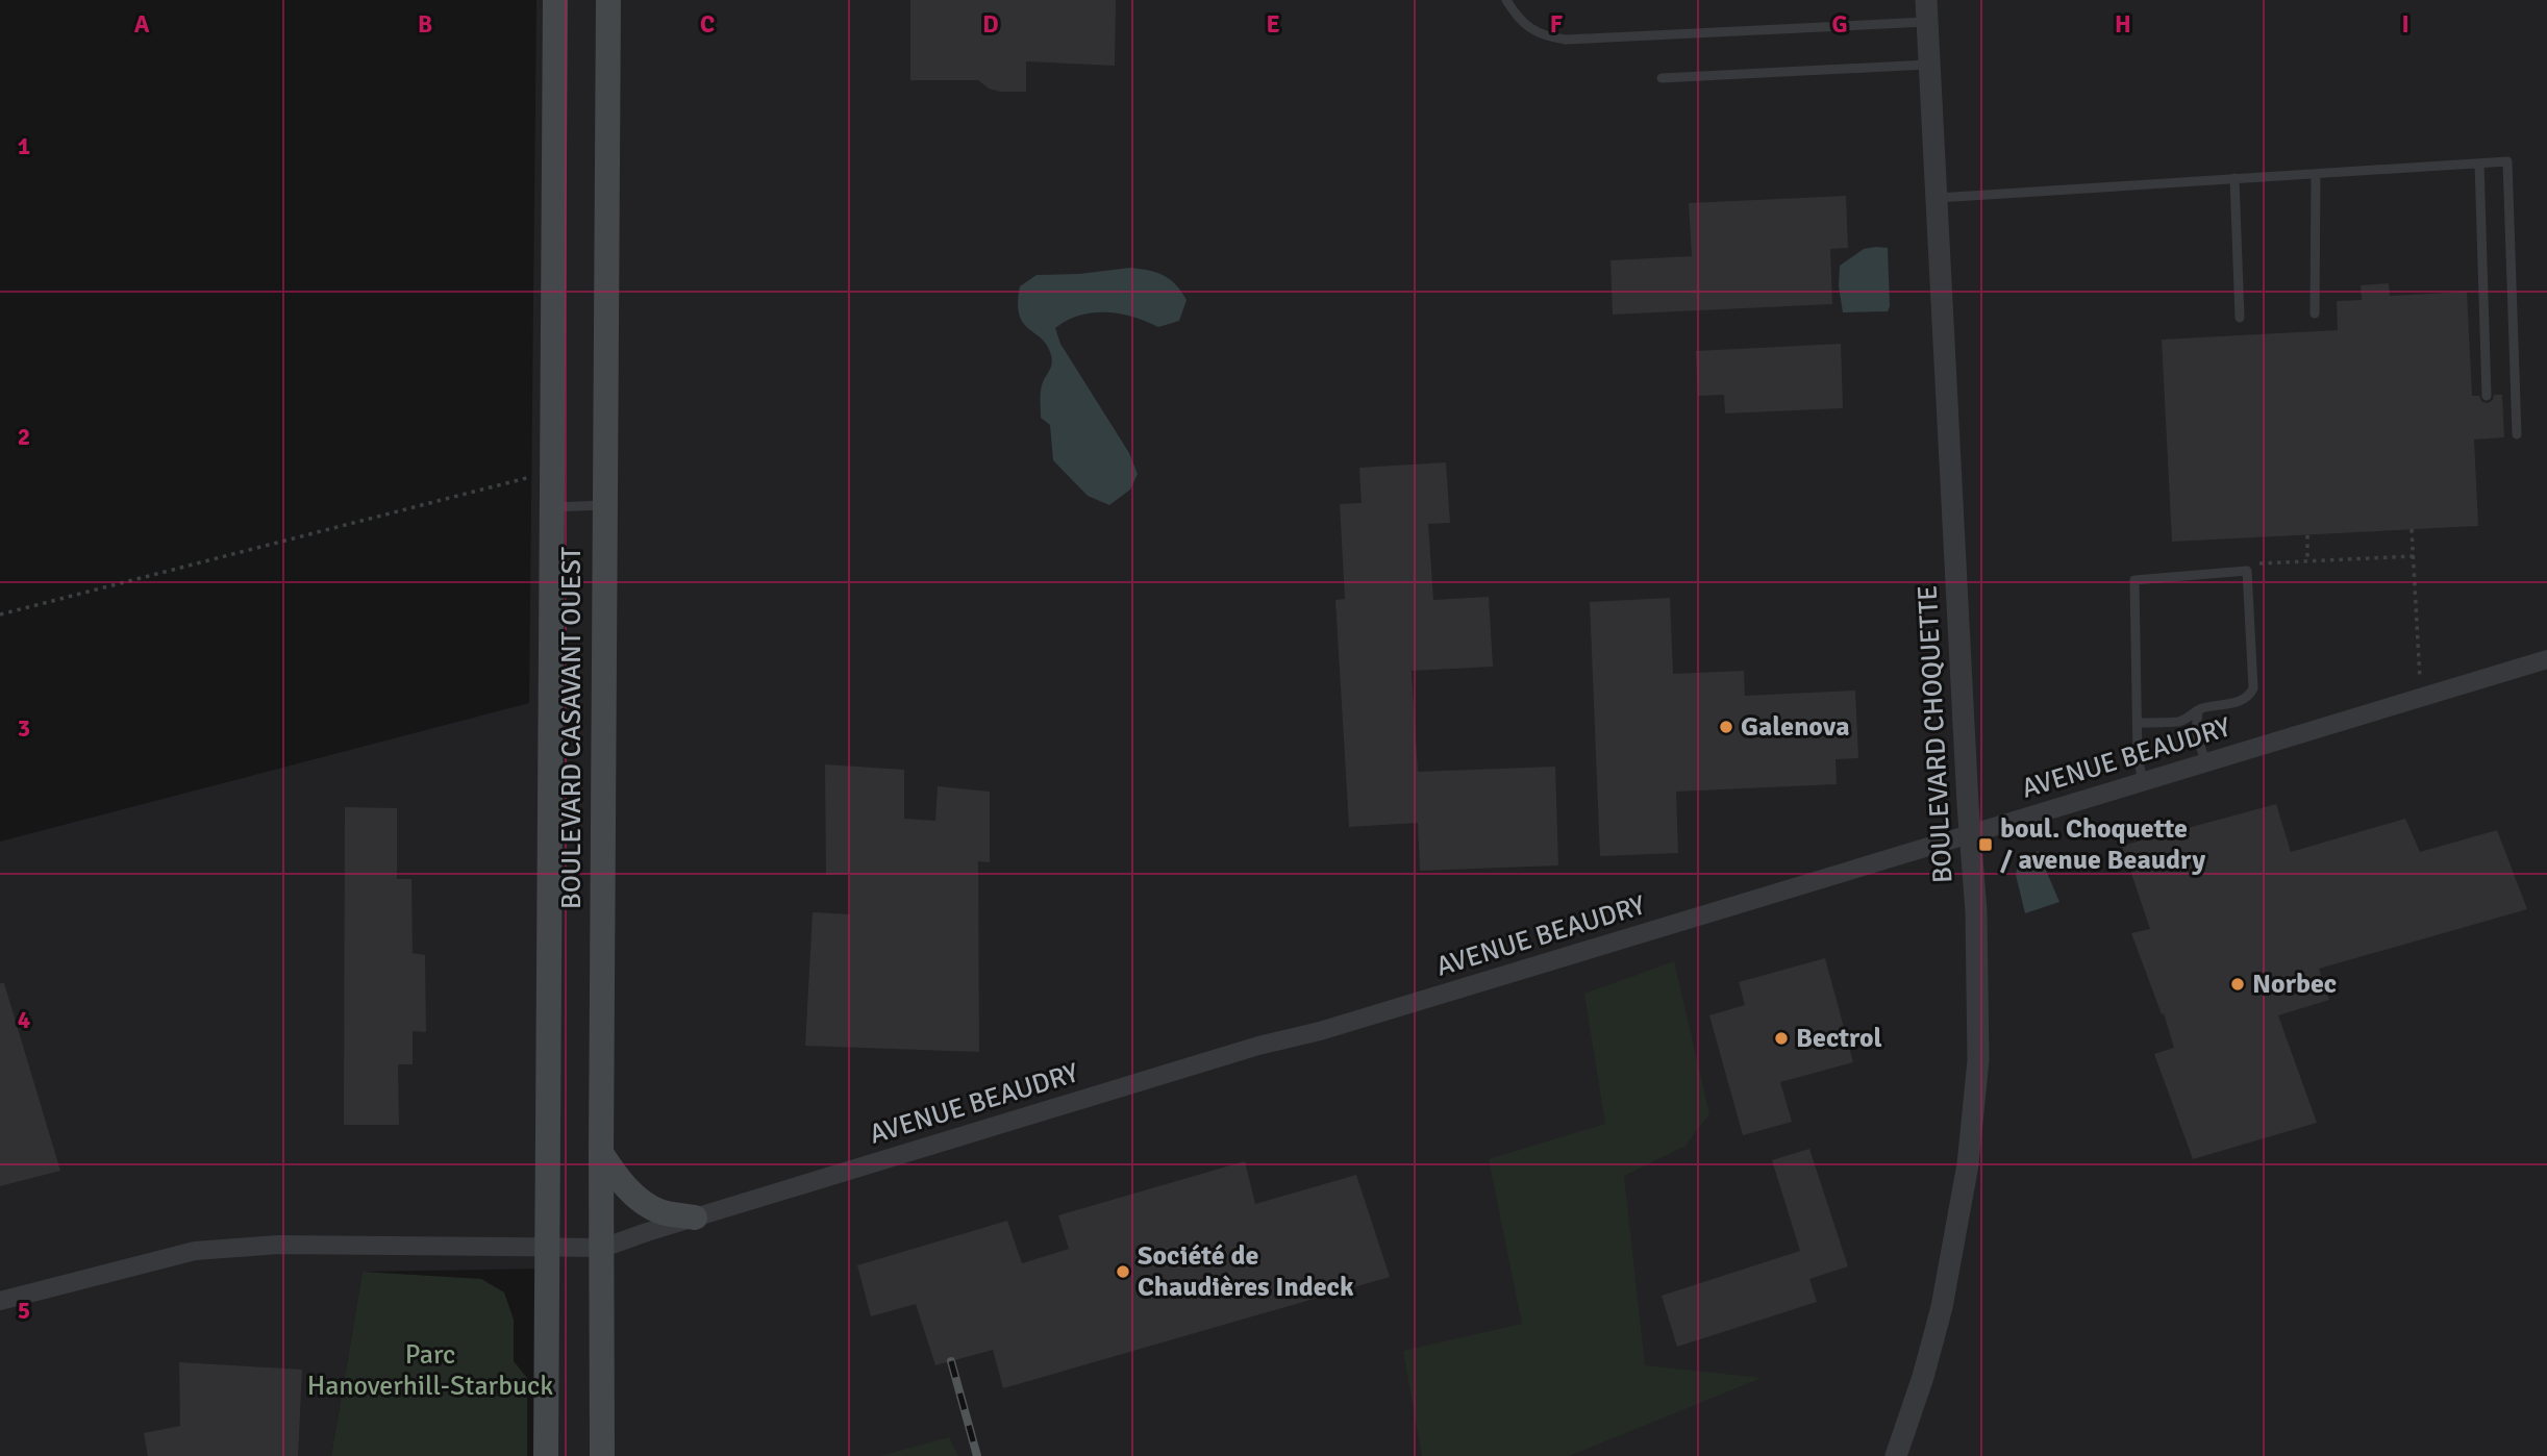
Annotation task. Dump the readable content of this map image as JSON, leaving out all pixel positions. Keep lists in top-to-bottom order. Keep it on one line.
{"streets":{"main road":["BOULEVARD CASAVANT OUEST"],"street":["BOULEVARD CHOQUETTE","AVENUE BEAUDRY"]},"crossings":[["BOULEVARD CASAVANT OUEST","AVENUE BEAUDRY"],["BOULEVARD CHOQUETTE","AVENUE BEAUDRY"]],"parks":["Parc Hanoverhill-Starbuck"],"places":{"other":["Galenova","Norbec","Bectrol","Société de Chaudières Indeck"],"transit":["boul. Choquette / avenue Beaudry"]},"grid":{"columns":["A","B","C","D","E","F","G","H","I"],"rows":["1","2","3","4","5"]}}
